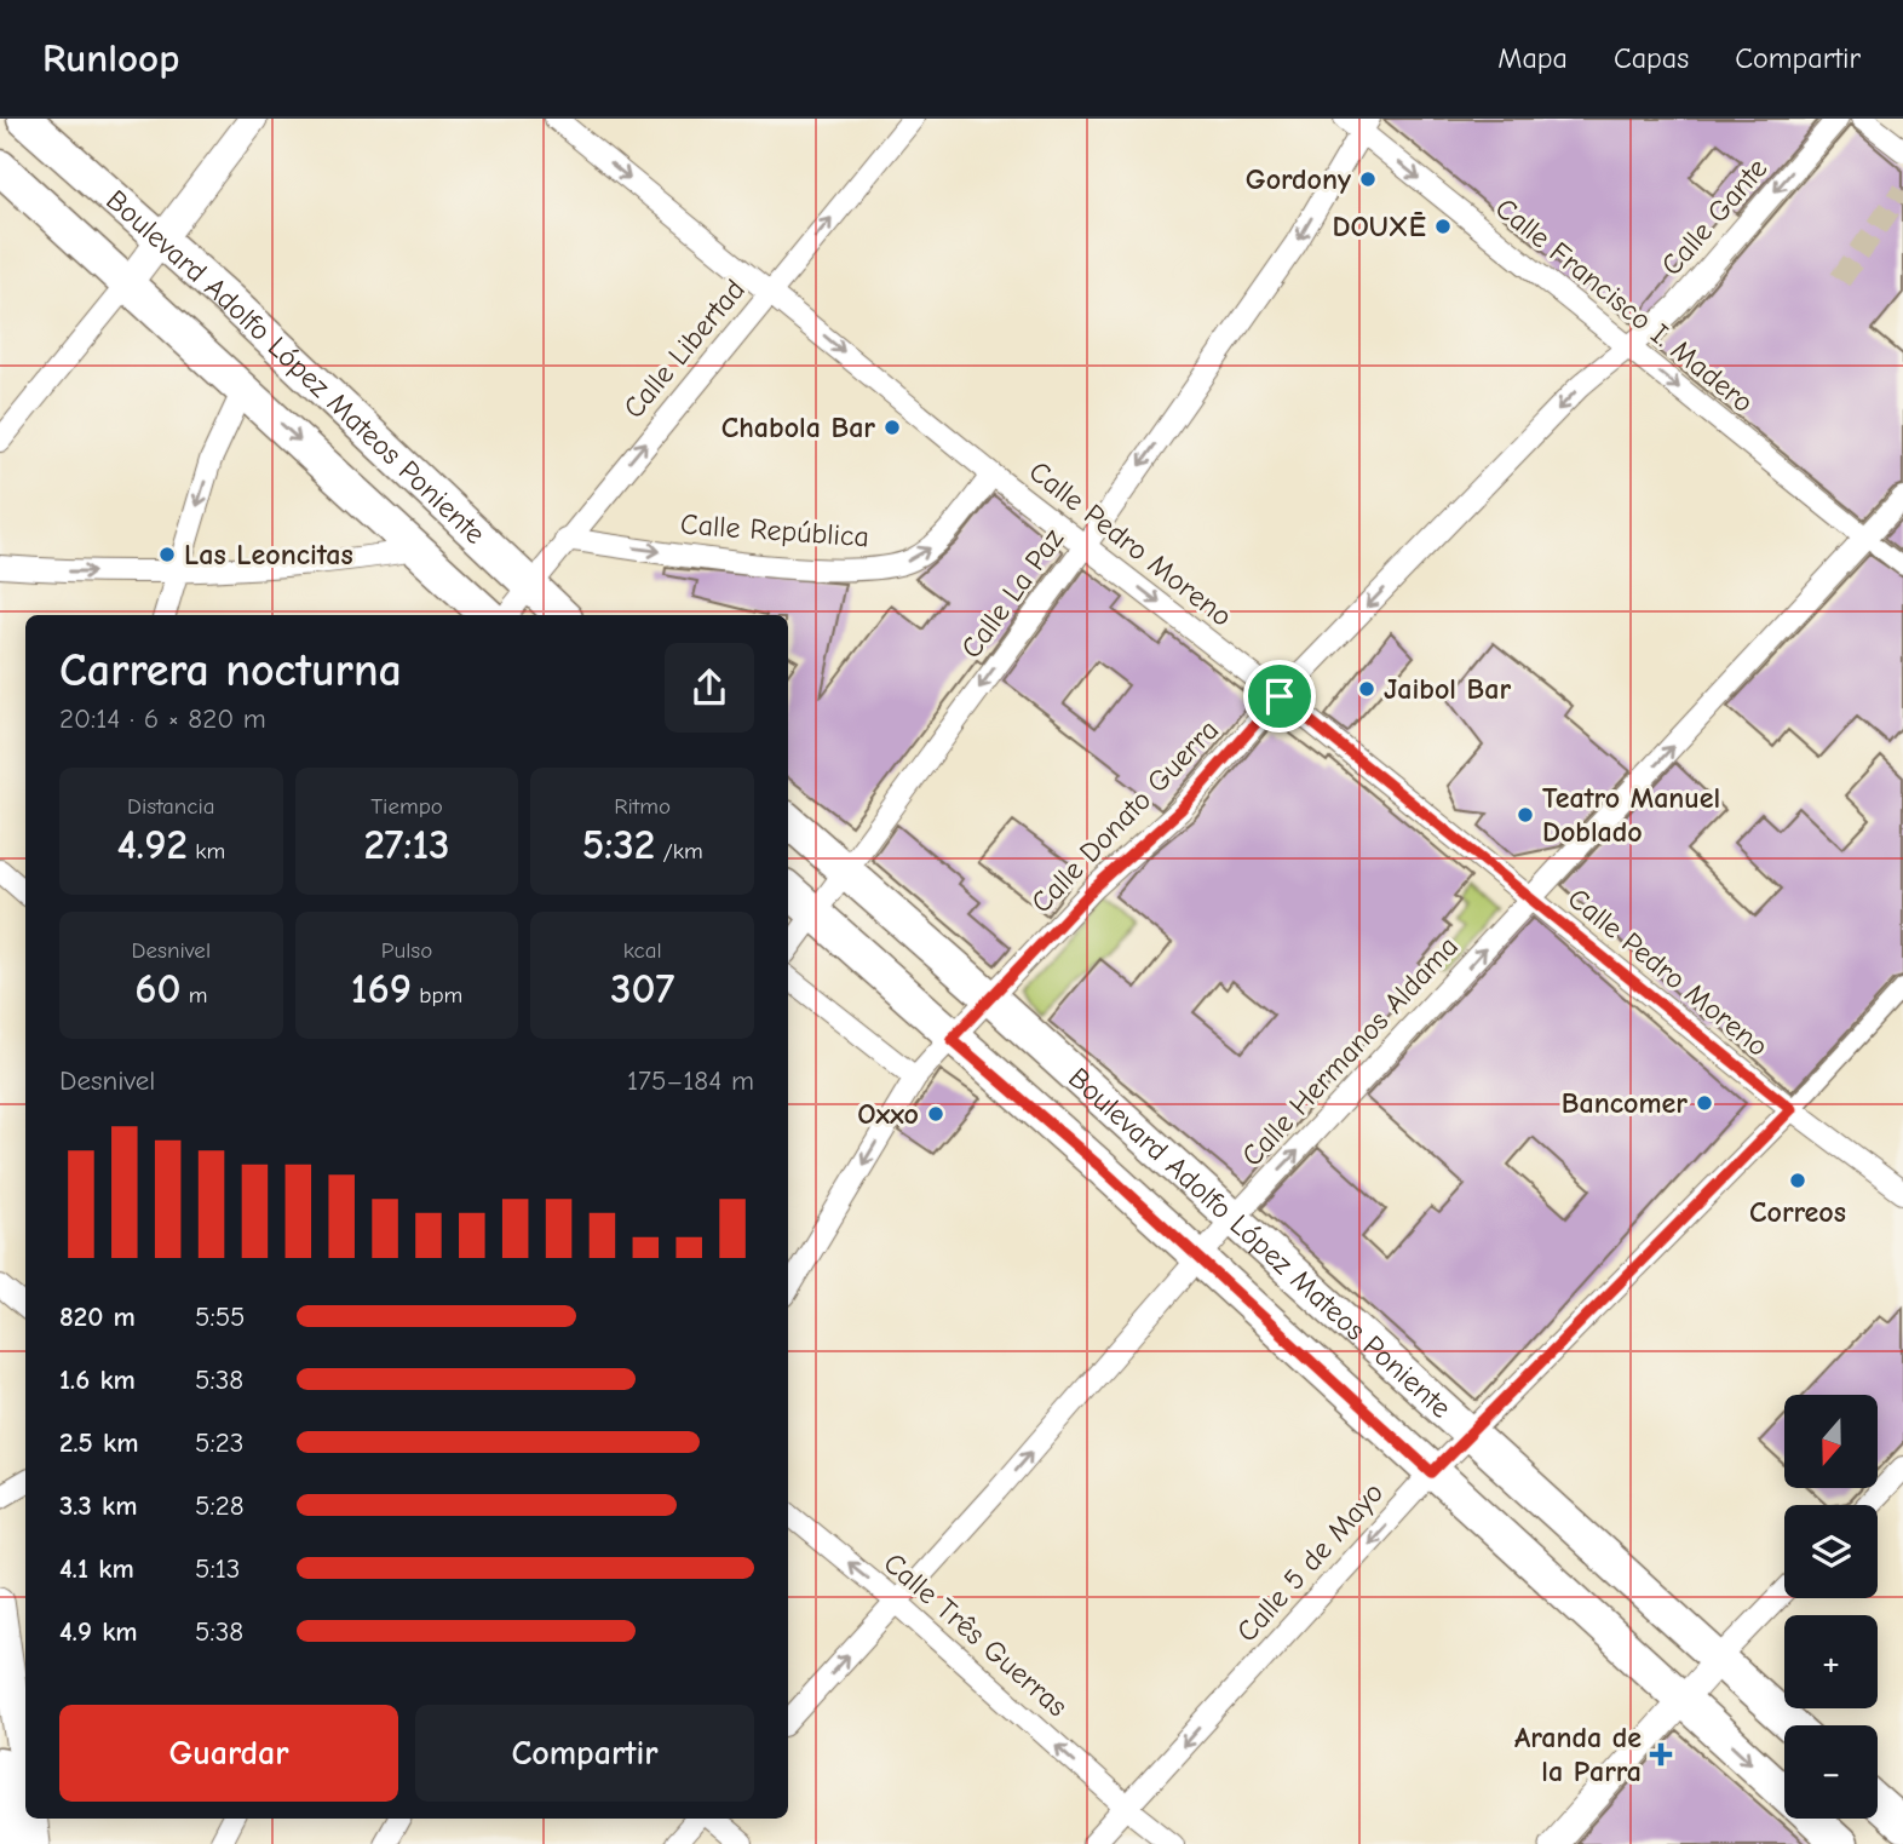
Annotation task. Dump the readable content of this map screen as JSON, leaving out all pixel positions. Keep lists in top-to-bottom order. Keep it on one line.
{"streets":{"main road":["Boulevard Adolfo López Mateos Poniente"],"street":["Calle Gante","Calle Francisco I. Madero","Calle Libertad","Calle República","Calle Pedro Moreno","Calle La Paz","Calle Donato Guerra","Calle Hermanos Aldama","Calle 5 de Mayo","Calle Três Guerras"]},"crossings":[["Calle Gante","Calle Francisco I. Madero"],["Calle Gante","Calle Donato Guerra"],["Calle Francisco I. Madero","Calle La Paz"],["Calle Francisco I. Madero","Calle Donato Guerra"],["Calle Francisco I. Madero","Calle Hermanos Aldama"],["Calle Libertad","Boulevard Adolfo López Mateos Poniente"],["Calle Libertad","Calle República"],["Calle Libertad","Calle Pedro Moreno"],["Boulevard Adolfo López Mateos Poniente","Calle La Paz"],["Boulevard Adolfo López Mateos Poniente","Calle Donato Guerra"],["Boulevard Adolfo López Mateos Poniente","Calle Hermanos Aldama"],["Boulevard Adolfo López Mateos Poniente","Calle 5 de Mayo"],["Calle República","Calle Pedro Moreno"],["Calle Pedro Moreno","Calle La Paz"],["Calle Pedro Moreno","Calle Donato Guerra"],["Calle Pedro Moreno","Calle Hermanos Aldama"],["Calle Pedro Moreno","Calle 5 de Mayo"],["Calle Hermanos Aldama","Calle Três Guerras"],["Calle 5 de Mayo","Calle Três Guerras"]],"one_way":["Calle Gante","Calle Francisco I. Madero","Calle Libertad","Calle República","Calle Pedro Moreno","Calle La Paz","Calle Donato Guerra","Calle Hermanos Aldama","Calle 5 de Mayo","Calle Três Guerras"],"places":{"other":["Gordony","DOUXĒ","Chabola Bar","Las Leoncitas","Jaibol Bar","Teatro Manuel Doblado","Bancomer","Oxxo","Correos"],"health":["Aranda de la Parra"]},"north":"bottom","page":{"header":"Runloop","nav":["Mapa","Capas","Compartir"],"heading":["Carrera nocturna","20:14 · 6 × 820 m"],"stats":[["Distancia","4.92 km"],["Tiempo","27:13"],["Ritmo","5:32 /km"],["Desnivel","60 m"],["Pulso","169 bpm"],["kcal","307"]],"chart":["Desnivel","175–184 m"],"list":[{"name":"820 m","note":"5:55"},{"name":"1.6 km","note":"5:38"},{"name":"2.5 km","note":"5:23"},{"name":"3.3 km","note":"5:28"},{"name":"4.1 km","note":"5:13"},{"name":"4.9 km","note":"5:38"}],"map_buttons":["+","−"],"buttons":["Guardar","Compartir"]}}
